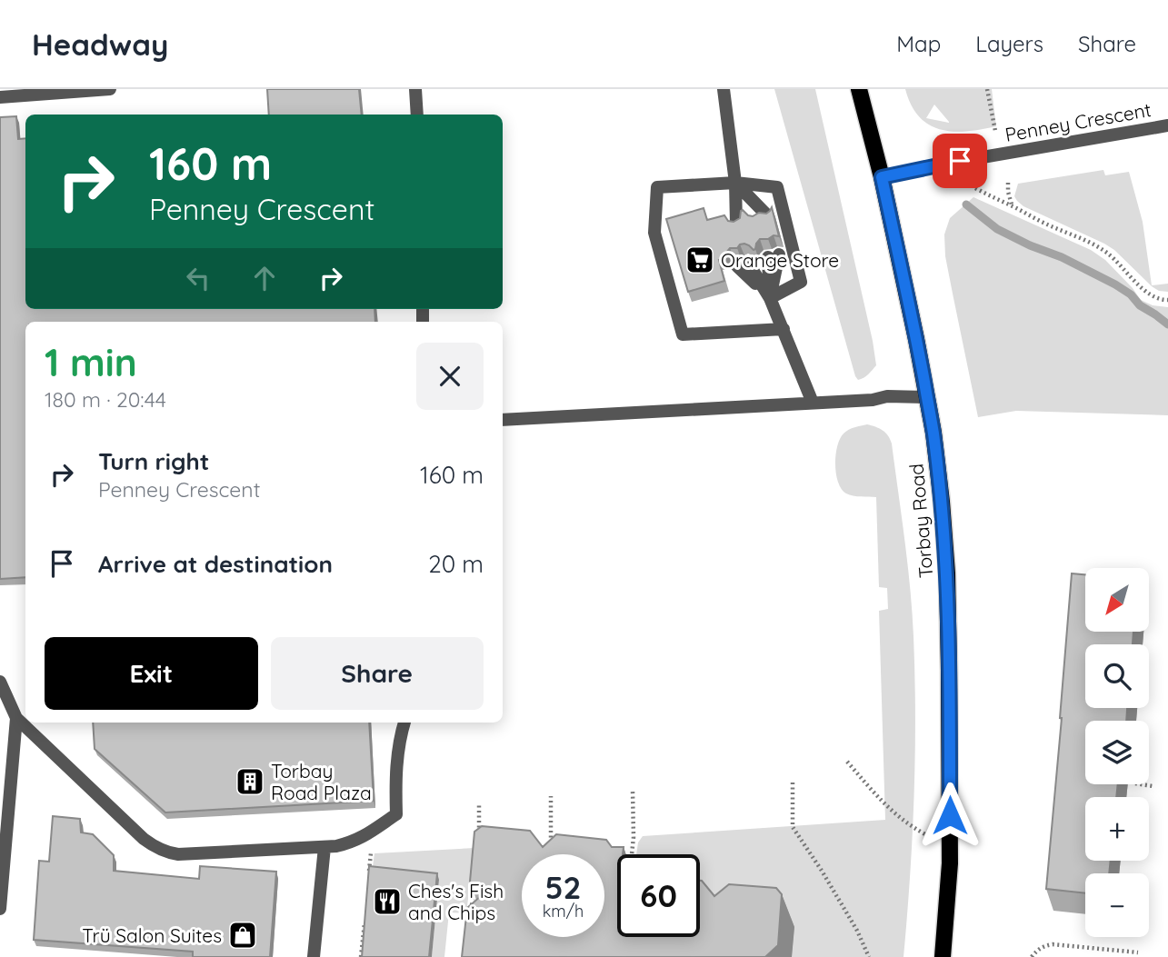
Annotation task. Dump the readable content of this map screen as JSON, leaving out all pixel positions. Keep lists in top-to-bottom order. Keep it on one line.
{"streets":{"main road":["Torbay Road"],"street":["Penney Crescent"]},"crossings":[["Penney Crescent","Torbay Road"]],"places":{"supermarket":["Orange Store"],"building":["Torbay Road Plaza"],"restaurant":["Ches's Fish and Chips"],"shop":["Trü Salon Suites"]},"north":"bottom left","page":{"header":"Headway","nav":["Map","Layers","Share"],"turn":["160 m","Penney Crescent"],"heading":["1 min","180 m · 20:44"],"list":[{"name":"Turn right","note":"Penney Crescent","value":"160 m"},{"name":"Arrive at destination","value":"20 m"}],"map_buttons":["+","−"],"buttons":["Exit","Share"],"speed":"52 km/h","limit":"60"}}
